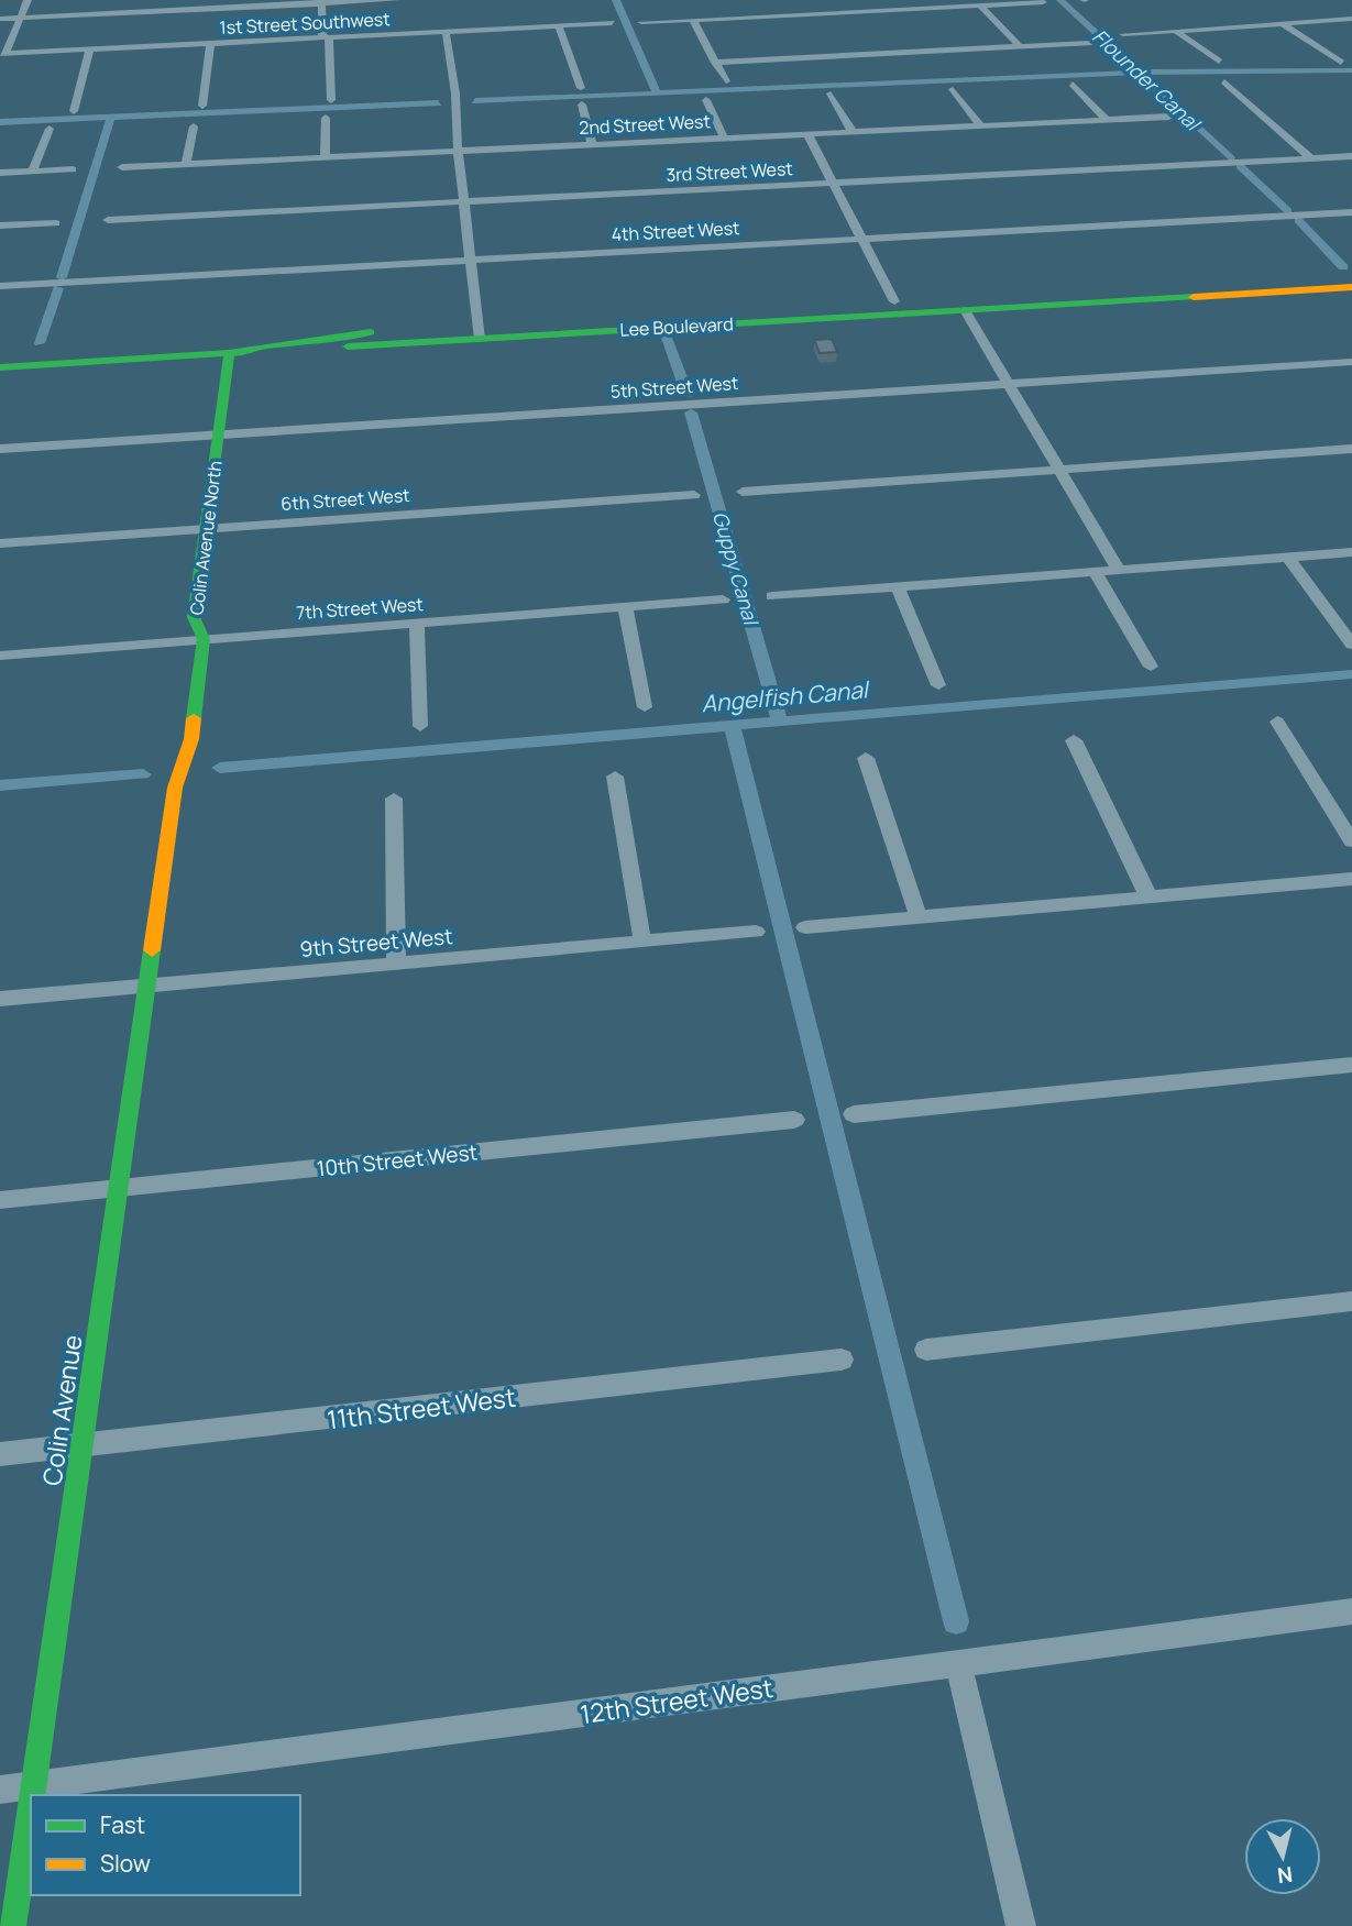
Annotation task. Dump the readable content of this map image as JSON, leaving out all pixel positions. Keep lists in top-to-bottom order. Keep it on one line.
{"streets":{"main road":["Lee Boulevard","Colin Avenue North","Colin Avenue"],"street":["1st Street Southwest","2nd Street West","3rd Street West","4th Street West","5th Street West","6th Street West","7th Street West","9th Street West","10th Street West","11th Street West","12th Street West"]},"crossings":[["Lee Boulevard","Colin Avenue North"],["5th Street West","Colin Avenue North"],["6th Street West","Colin Avenue North"],["Colin Avenue North","7th Street West"],["Colin Avenue North","Colin Avenue"],["9th Street West","Colin Avenue"],["10th Street West","Colin Avenue"],["11th Street West","Colin Avenue"],["Colin Avenue","12th Street West"]],"water":["Flounder Canal","Guppy Canal","Angelfish Canal"],"legend":["Fast","Slow"],"north":"bottom"}
